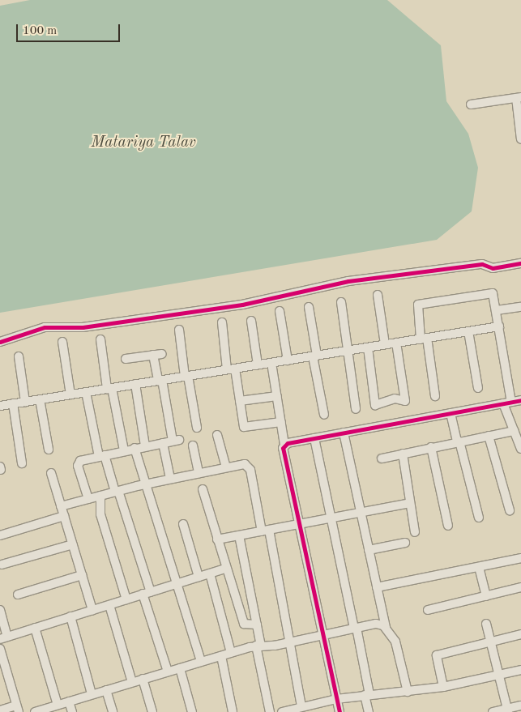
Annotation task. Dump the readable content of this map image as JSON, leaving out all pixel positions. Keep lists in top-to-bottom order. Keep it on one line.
{"water":["Matariya Talav"],"scale_bar":"100 m"}
